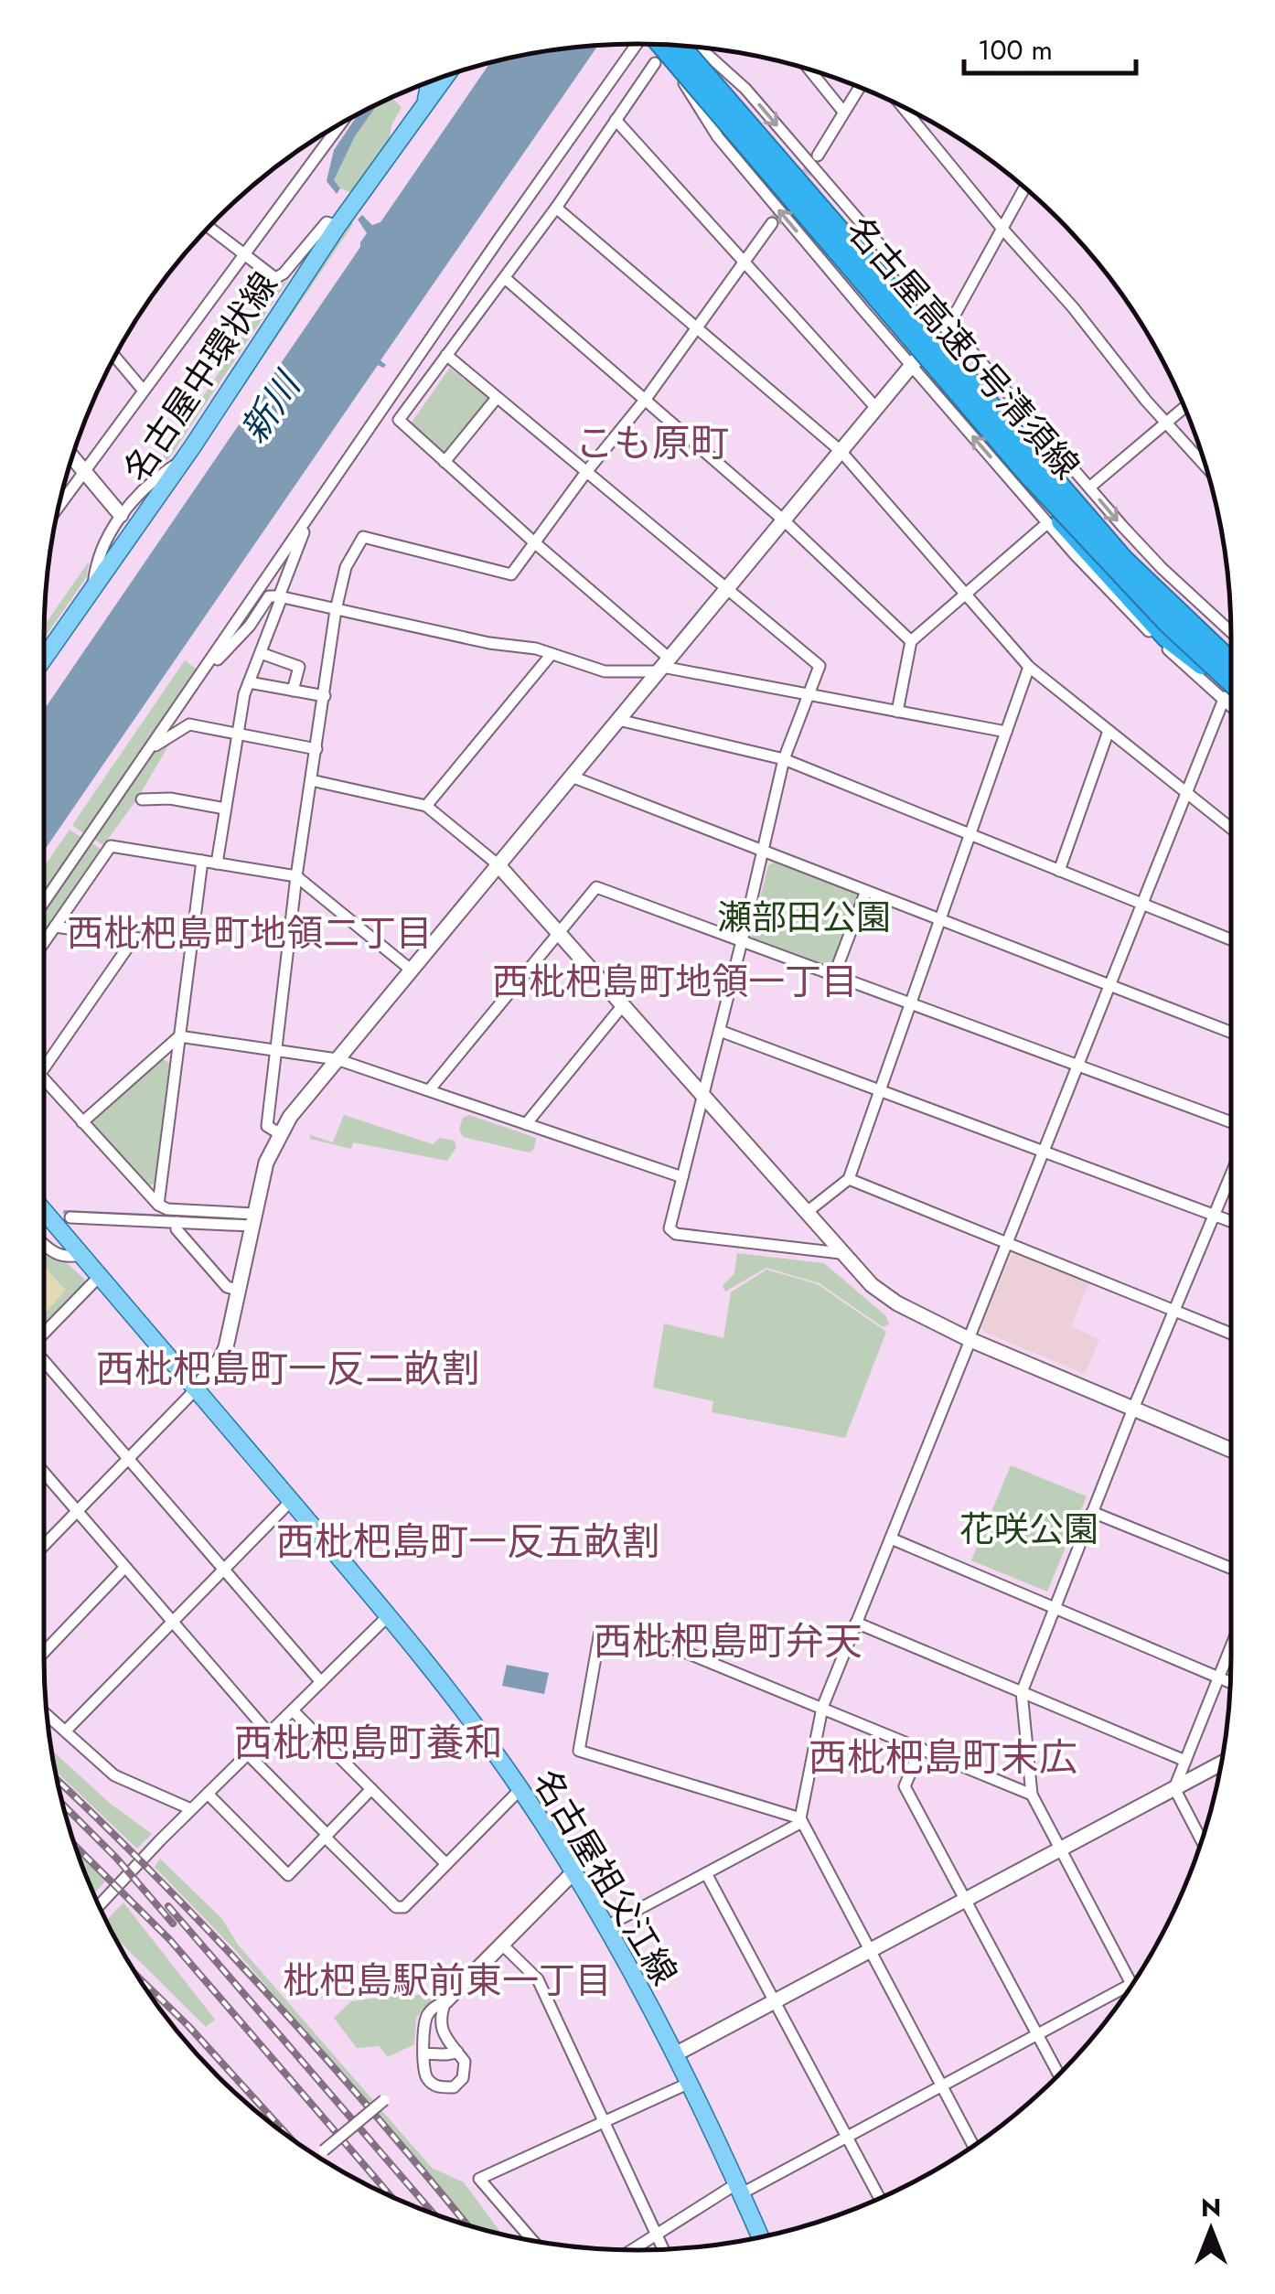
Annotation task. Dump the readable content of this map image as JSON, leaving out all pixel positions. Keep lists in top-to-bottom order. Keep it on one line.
{"streets":{"highway":["名古屋高速6号清須線"],"main road":["名古屋中環状線","名古屋祖父江線"]},"districts":["こも原町","西枇杷島町地領二丁目","西枇杷島町地領一丁目","西枇杷島町一反二畝割","西枇杷島町一反五畝割","西枇杷島町弁天","西枇杷島町養和","西枇杷島町末広","枇杷島駅前東一丁目"],"water":["新川"],"parks":["瀬部田公園","花咲公園"],"scale_bar":"100 m","north":"top"}
